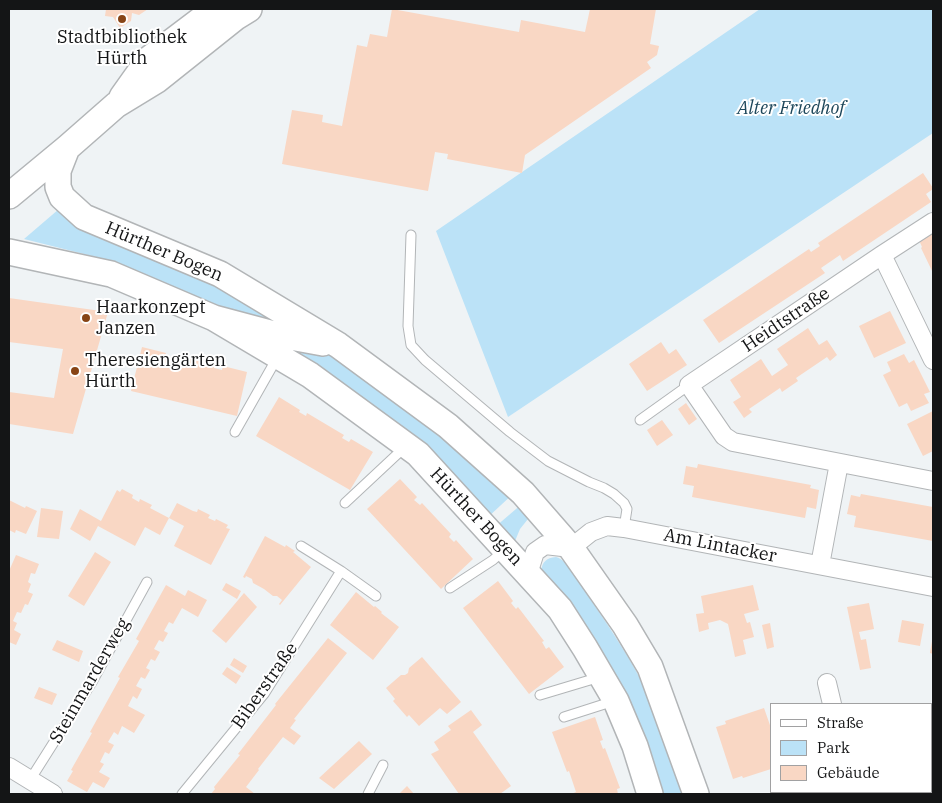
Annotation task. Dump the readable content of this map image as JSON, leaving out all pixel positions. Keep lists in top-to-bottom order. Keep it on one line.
{"streets":{"street":["Hürther Bogen","Heidtstraße","Am Lintacker"],"lane":["Steinmarderweg","Biberstraße"]},"crossings":[["Hürther Bogen","Am Lintacker"]],"parks":["Alter Friedhof"],"places":["Stadtbibliothek Hürth","Haarkonzept Janzen","Theresiengärten Hürth"],"legend":["Straße","Park","Gebäude"]}
